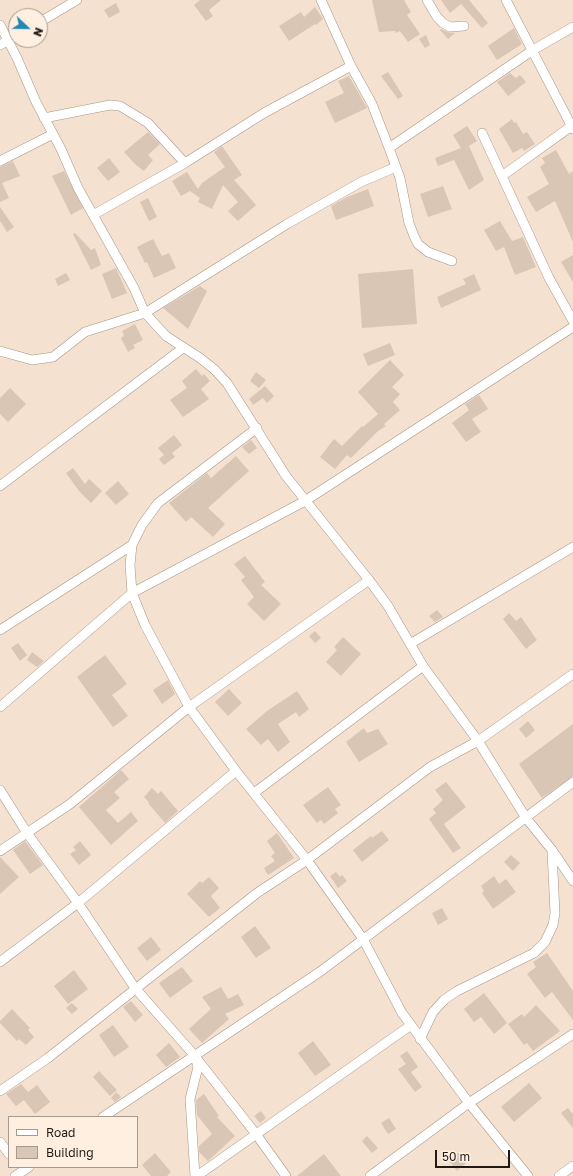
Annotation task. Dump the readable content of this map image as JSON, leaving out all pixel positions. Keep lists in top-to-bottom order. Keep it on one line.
{"legend":["Road","Building"],"scale_bar":"50 m","north":"right"}
